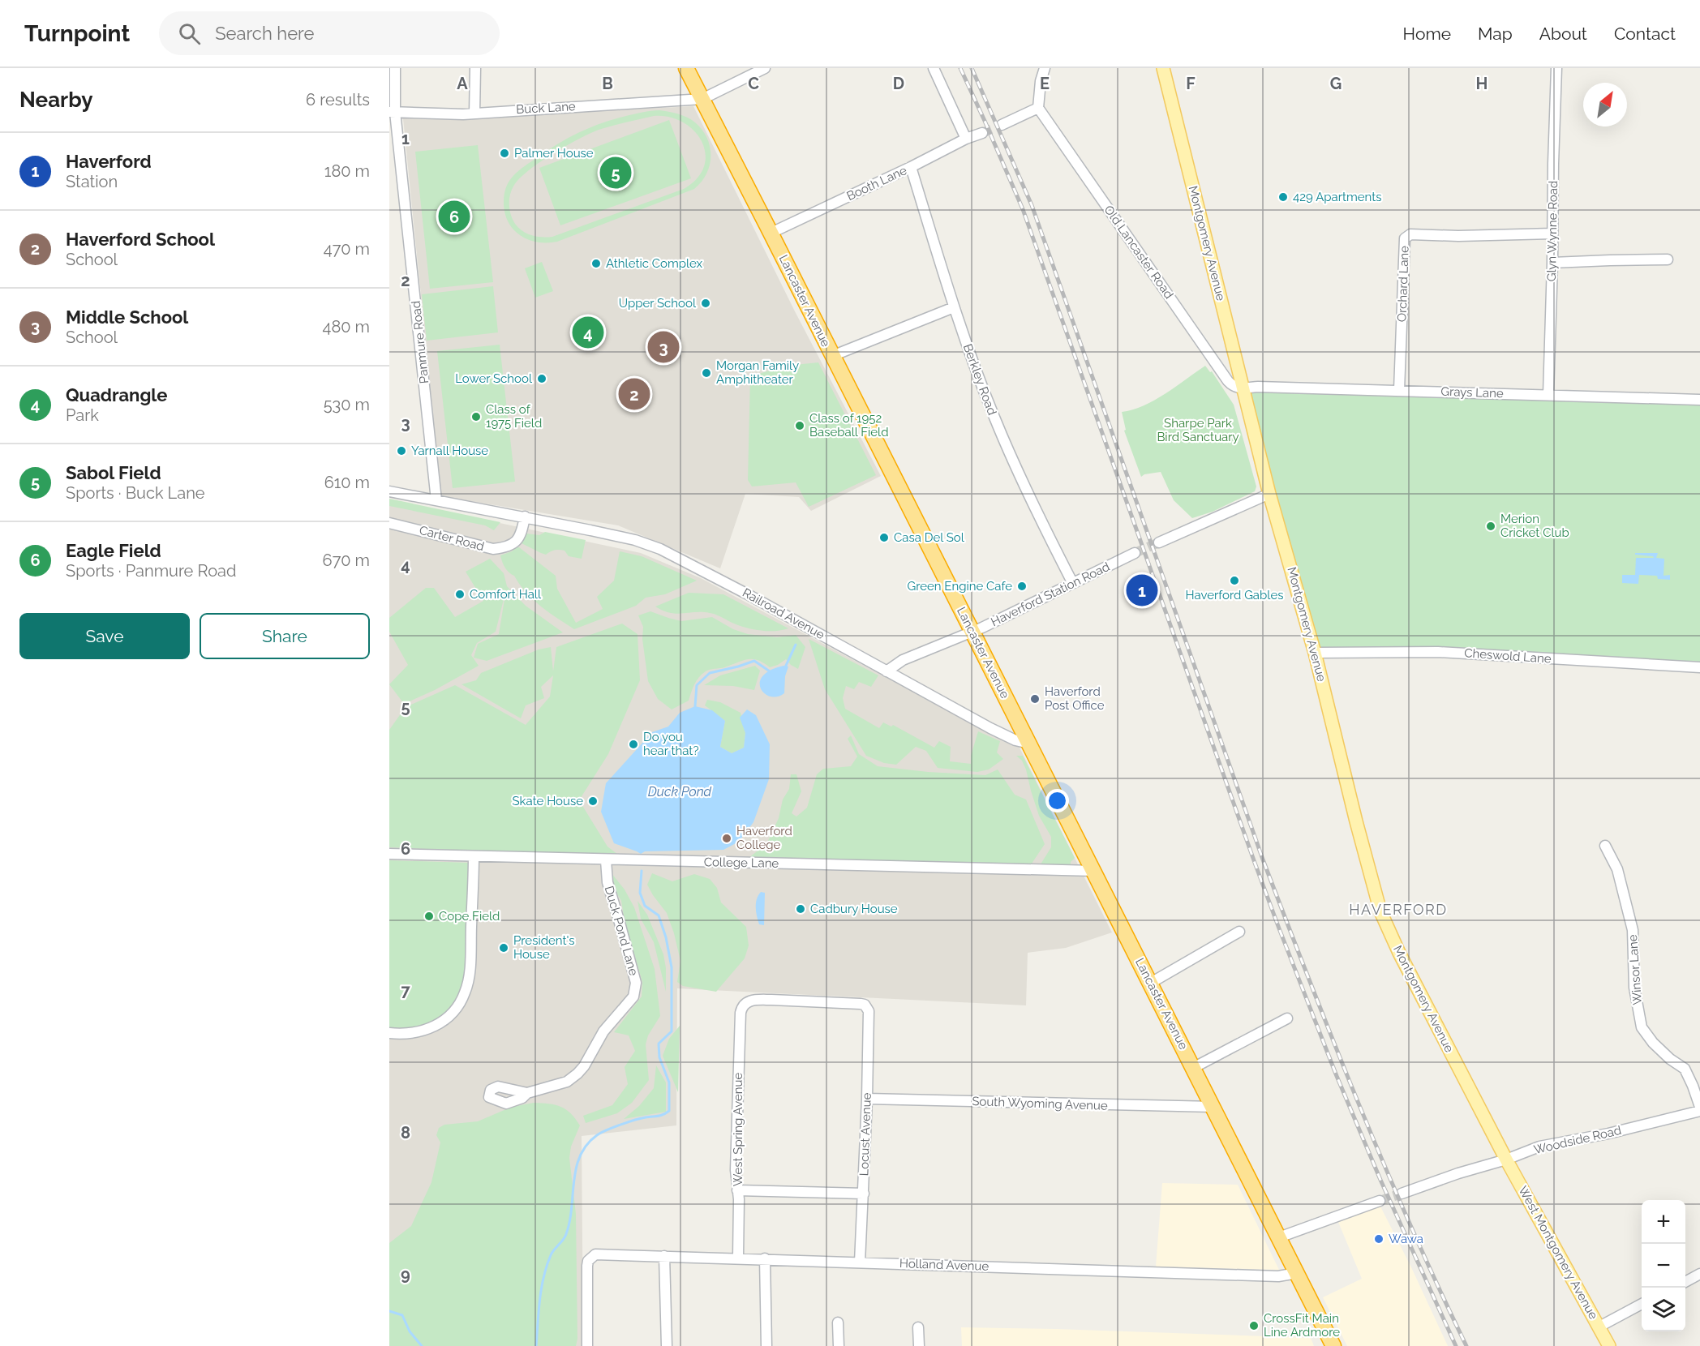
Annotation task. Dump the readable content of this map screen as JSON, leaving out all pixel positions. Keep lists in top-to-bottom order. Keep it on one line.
{"streets":{"highway":["Lancaster Avenue"],"main road":["Montgomery Avenue","West Montgomery Avenue"],"street":["Buck Lane","Booth Lane","Glyn Wynne Road","Old Lancaster Road","Orchard Lane","Panmure Road","Berkley Road","Grays Lane","Carter Road","Haverford Station Road","Railroad Avenue","Cheswold Lane","College Lane","Duck Pond Lane","Winsor Lane","South Wyoming Avenue","West Spring Avenue","Locust Avenue","Woodside Road","Holland Avenue"]},"crossings":[["Buck Lane","Lancaster Avenue"],["Buck Lane","Panmure Road"],["Booth Lane","Lancaster Avenue"],["Booth Lane","Berkley Road"],["Glyn Wynne Road","Orchard Lane"],["Glyn Wynne Road","Grays Lane"],["Montgomery Avenue","Old Lancaster Road"],["Montgomery Avenue","Grays Lane"],["Montgomery Avenue","Cheswold Lane"],["Montgomery Avenue","Woodside Road"],["Montgomery Avenue","West Montgomery Avenue"],["Old Lancaster Road","Grays Lane"],["Orchard Lane","Grays Lane"],["Lancaster Avenue","Haverford Station Road"],["Lancaster Avenue","Railroad Avenue"],["Lancaster Avenue","College Lane"],["Lancaster Avenue","South Wyoming Avenue"],["Lancaster Avenue","Holland Avenue"],["Panmure Road","Railroad Avenue"],["Berkley Road","Haverford Station Road"],["Carter Road","Railroad Avenue"],["Haverford Station Road","Railroad Avenue"],["College Lane","Duck Pond Lane"],["South Wyoming Avenue","Locust Avenue"],["West Spring Avenue","Locust Avenue"],["West Spring Avenue","Holland Avenue"],["Locust Avenue","Holland Avenue"],["Woodside Road","West Montgomery Avenue"]],"districts":["HAVERFORD"],"water":["Duck Pond"],"parks":["Sharpe Park Bird Sanctuary"],"places":["Palmer House","429 Apartments","Athletic Complex","Upper School","Morgan Family Amphitheater","Lower School","Class of 1975 Field","Class of 1952 Baseball Field","Yarnall House","Merion Cricket Club","Casa Del Sol","Haverford Gables","Green Engine Cafe","Comfort Hall","Haverford Post Office","Do you hear that?","Skate House","Haverford College","Cadbury House","Cope Field","President's House","Wawa","CrossFit Main Line Ardmore"],"north":"top right","page":{"header":"Turnpoint","search":"Search here","nav":["Home","Map","About","Contact"],"heading":["Nearby","6 results"],"list":[{"mark":"1","name":"Haverford","note":"Station","value":"180 m"},{"mark":"2","name":"Haverford School","note":"School","value":"470 m"},{"mark":"3","name":"Middle School","note":"School","value":"480 m"},{"mark":"4","name":"Quadrangle","note":"Park","value":"530 m"},{"mark":"5","name":"Sabol Field","note":"Sports · Buck Lane","value":"610 m"},{"mark":"6","name":"Eagle Field","note":"Sports · Panmure Road","value":"670 m"}],"pins":["5","6","4","3","2","1"],"buttons":["Save","Share"],"map_buttons":["+","−"]},"grid":{"columns":["A","B","C","D","E","F","G","H"],"rows":["1","2","3","4","5","6","7","8","9"]}}
